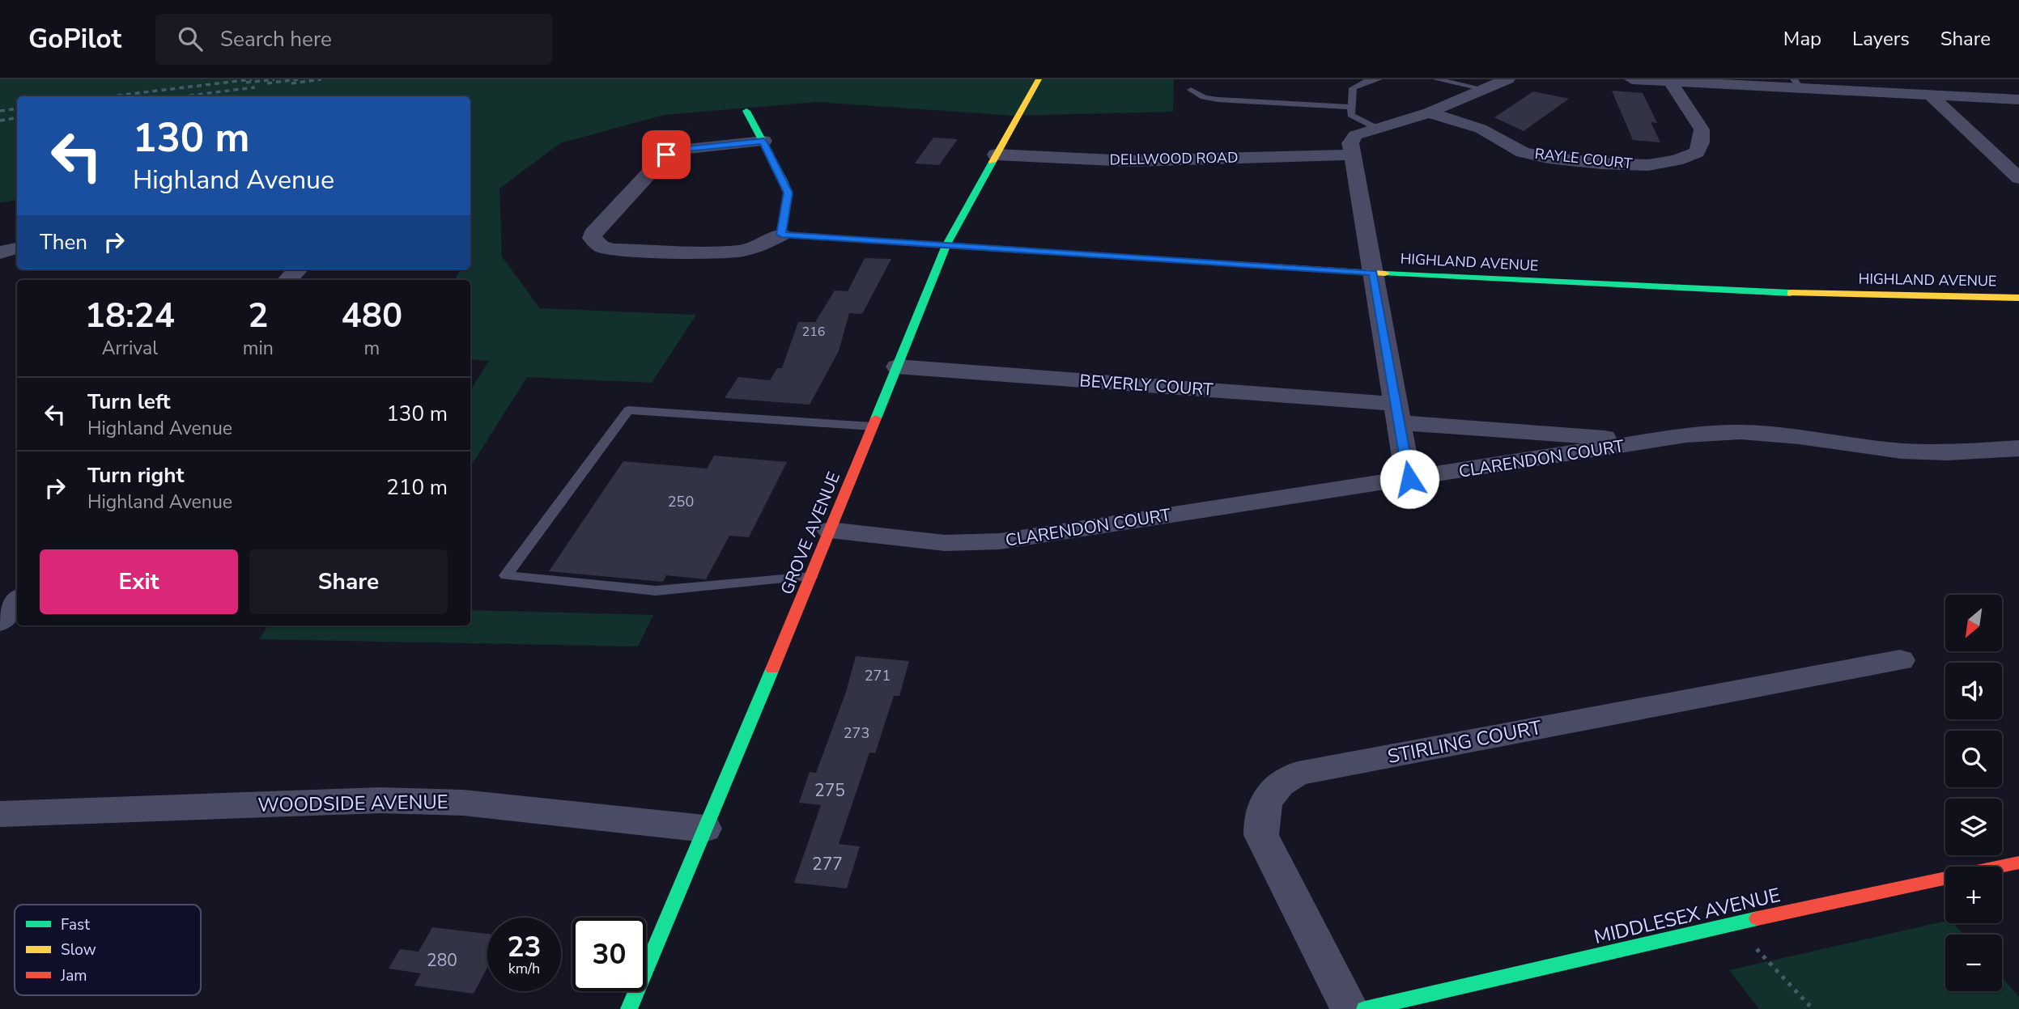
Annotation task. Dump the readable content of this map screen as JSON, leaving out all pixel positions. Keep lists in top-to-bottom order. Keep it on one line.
{"streets":{"street":["DELLWOOD ROAD","RAYLE COURT","HIGHLAND AVENUE","BEVERLY COURT","CLARENDON COURT","GROVE AVENUE","STIRLING COURT","WOODSIDE AVENUE","MIDDLESEX AVENUE"]},"crossings":[["DELLWOOD ROAD","GROVE AVENUE"],["HIGHLAND AVENUE","GROVE AVENUE"],["BEVERLY COURT","CLARENDON COURT"],["BEVERLY COURT","GROVE AVENUE"],["CLARENDON COURT","GROVE AVENUE"],["GROVE AVENUE","WOODSIDE AVENUE"]],"house_numbers":["216","250","271","273","275","277","280"],"legend":["Fast","Slow","Jam"],"north":"bottom left","page":{"header":"GoPilot","search":"Search here","nav":["Map","Layers","Share"],"turn":["130 m","Highland Avenue"],"then":"Then","eta":["18:24","Arrival","2","min","480","m"],"list":[{"name":"Turn left","note":"Highland Avenue","value":"130 m"},{"name":"Turn right","note":"Highland Avenue","value":"210 m"}],"buttons":["Exit","Share"],"map_buttons":["+","−"],"speed":"23 km/h","limit":"30"}}
